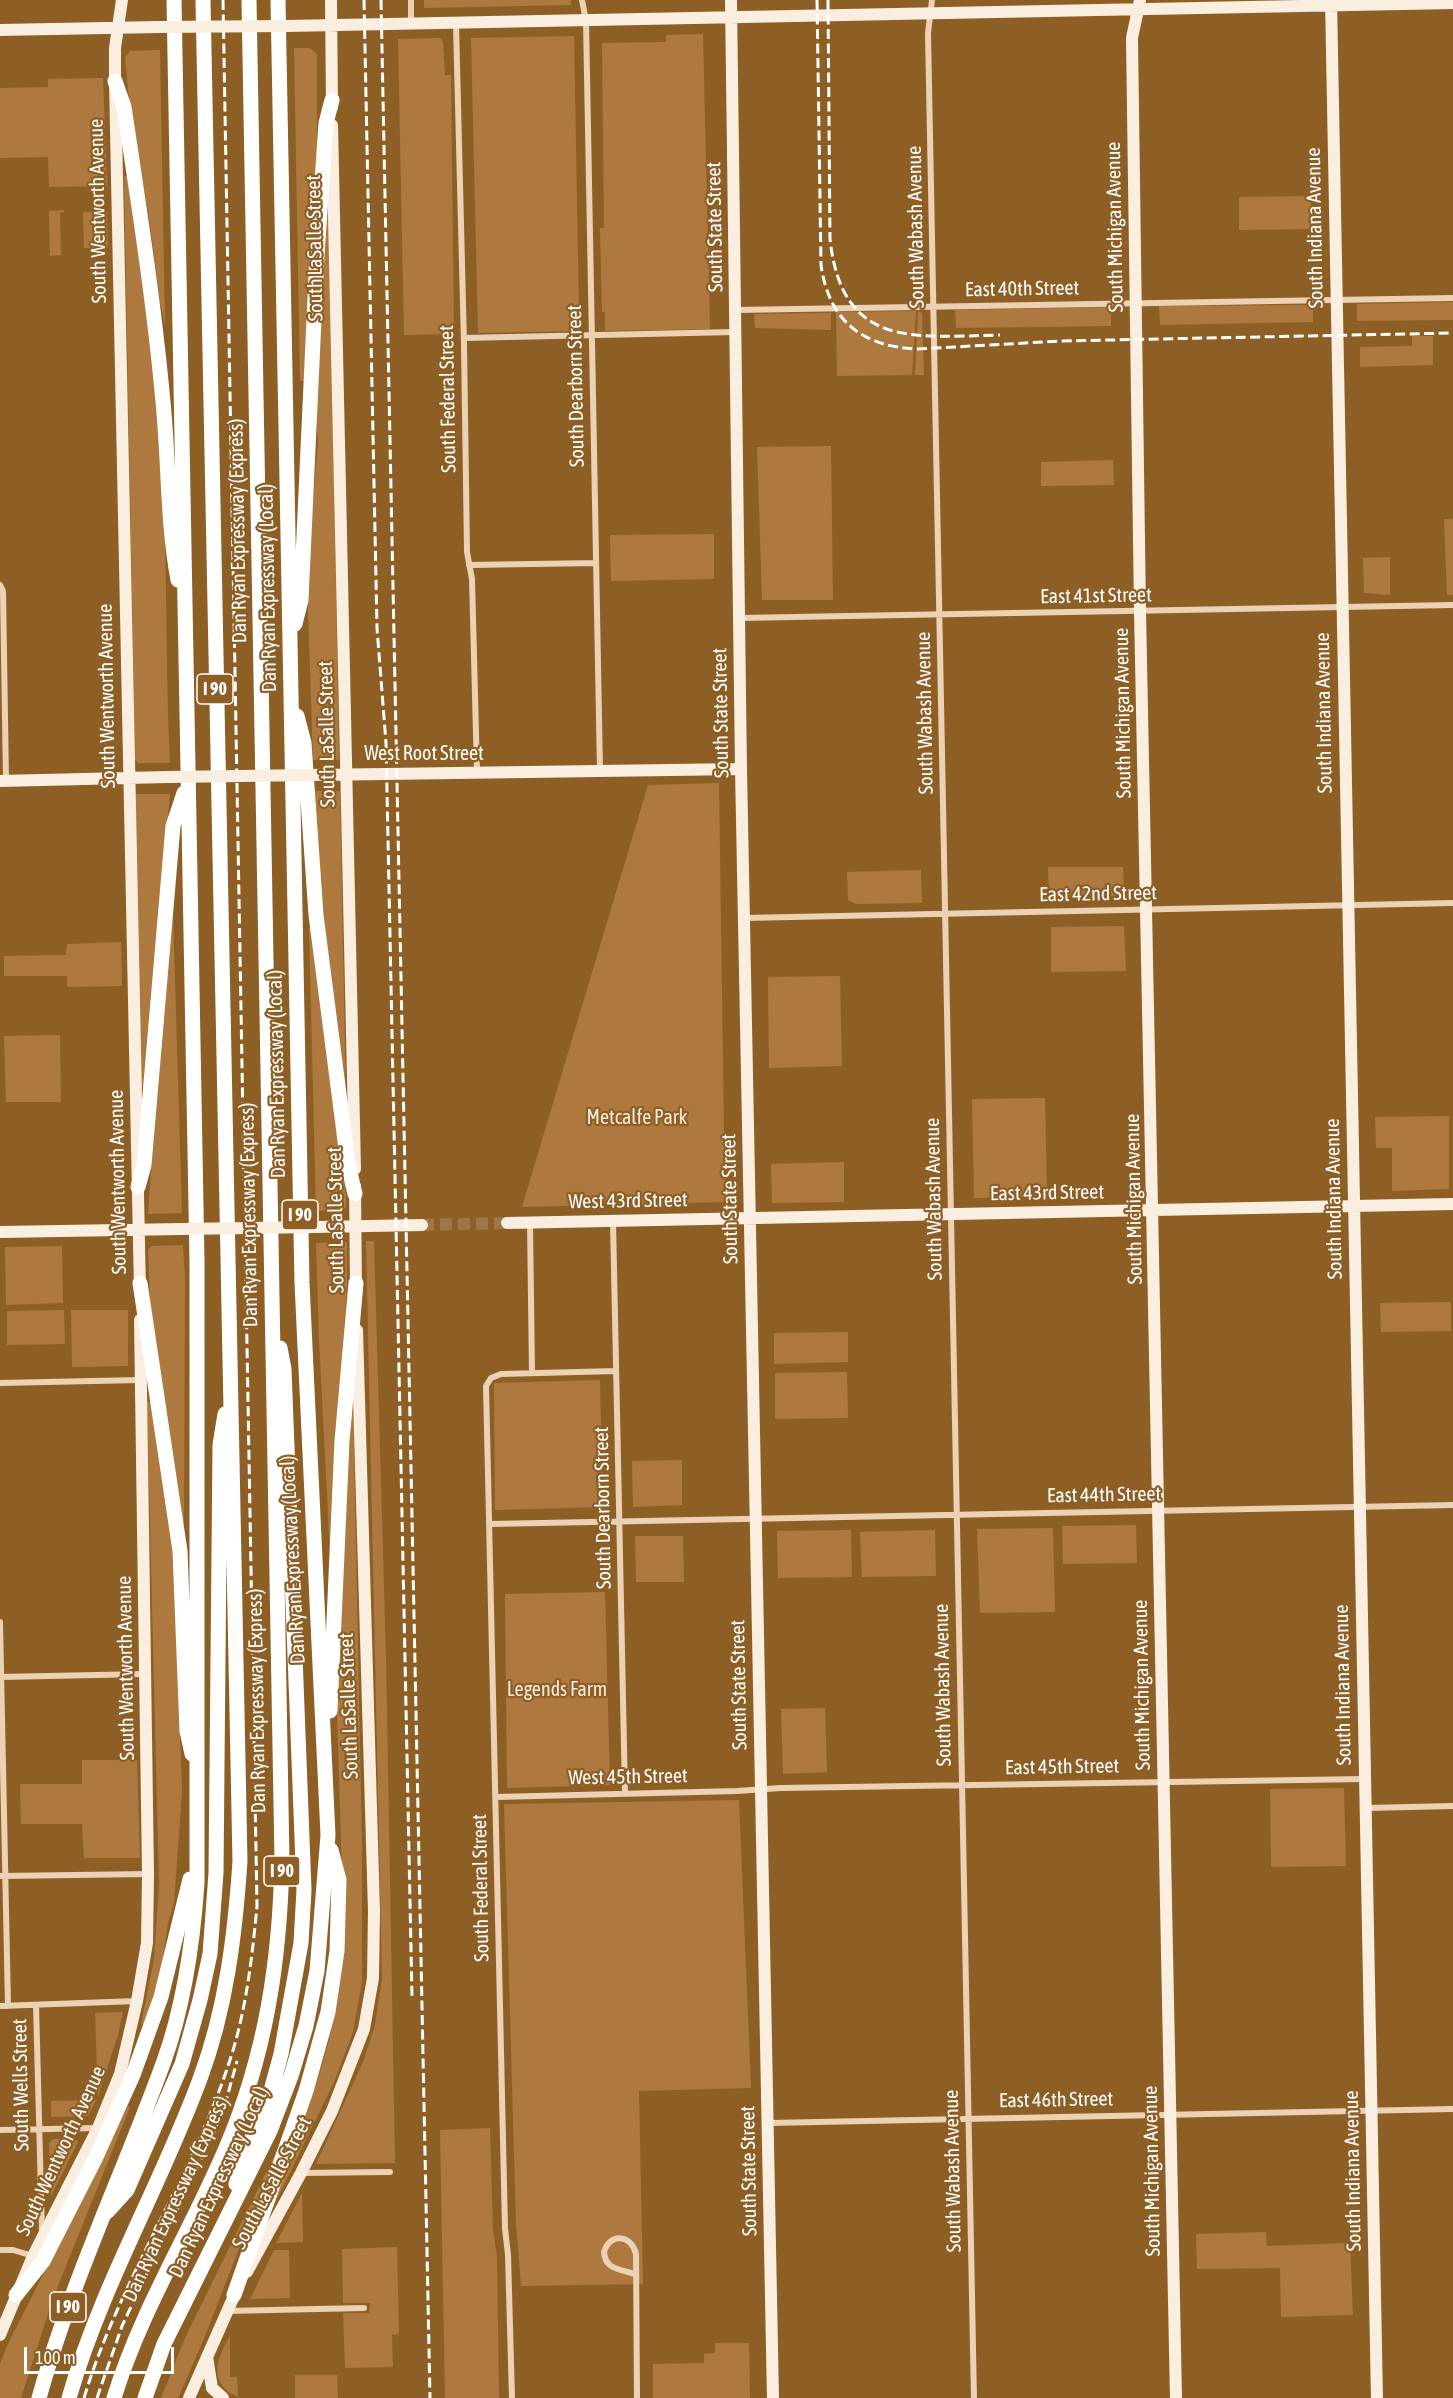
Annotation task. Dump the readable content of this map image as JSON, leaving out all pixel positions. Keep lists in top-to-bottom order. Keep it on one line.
{"streets":{"highway":["Dan Ryan Expressway (Express)","Dan Ryan Expressway (Local)","I 90"],"main road":["South Wentworth Avenue","South State Street","South Michigan Avenue","South Indiana Avenue","South LaSalle Street","West Root Street","East 43rd Street","West 43rd Street"],"street":["South Wabash Avenue","East 40th Street","South Dearborn Street","South Federal Street","East 41st Street","East 42nd Street","East 44th Street","East 45th Street","West 45th Street","South Wells Street","East 46th Street"]},"crossings":[["South Wentworth Avenue","West Root Street"],["South Wentworth Avenue","South Wells Street"],["South State Street","East 40th Street"],["South State Street","East 41st Street"],["South State Street","West Root Street"],["South State Street","East 42nd Street"],["South State Street","East 43rd Street"],["South State Street","West 43rd Street"],["South State Street","East 44th Street"],["South State Street","East 45th Street"],["South State Street","West 45th Street"],["South State Street","East 46th Street"],["South Wabash Avenue","East 40th Street"],["South Wabash Avenue","East 41st Street"],["South Wabash Avenue","East 42nd Street"],["South Wabash Avenue","East 43rd Street"],["South Wabash Avenue","East 44th Street"],["South Wabash Avenue","East 45th Street"],["South Wabash Avenue","East 46th Street"],["South Michigan Avenue","East 40th Street"],["South Michigan Avenue","East 41st Street"],["South Michigan Avenue","East 42nd Street"],["South Michigan Avenue","East 43rd Street"],["South Michigan Avenue","East 44th Street"],["South Michigan Avenue","East 45th Street"],["South Michigan Avenue","East 46th Street"],["South Indiana Avenue","East 40th Street"],["South Indiana Avenue","East 41st Street"],["South Indiana Avenue","East 42nd Street"],["South Indiana Avenue","East 43rd Street"],["South Indiana Avenue","East 44th Street"],["South Indiana Avenue","East 45th Street"],["South Indiana Avenue","East 46th Street"],["South LaSalle Street","West Root Street"],["South Dearborn Street","West Root Street"],["South Dearborn Street","West 43rd Street"],["South Dearborn Street","East 44th Street"],["South Dearborn Street","West 45th Street"],["South Federal Street","West Root Street"],["South Federal Street","East 44th Street"],["South Federal Street","West 45th Street"],["East 43rd Street","West 43rd Street"],["East 45th Street","West 45th Street"]],"parks":["Metcalfe Park","Legends Farm"],"scale_bar":"100 m"}
